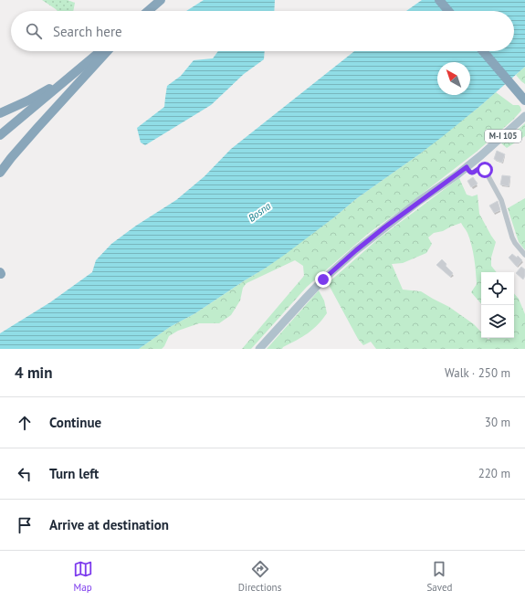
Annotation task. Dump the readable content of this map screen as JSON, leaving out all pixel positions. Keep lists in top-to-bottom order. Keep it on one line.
{"streets":{"main road":["M-I 105"]},"water":["Bosna"],"north":"top left","page":{"search":"Search here","heading":["4 min","Walk · 250 m"],"list":[["Continue","30 m"],["Turn left","220 m"],"Arrive at destination"],"nav":["Map","Directions","Saved"]}}
